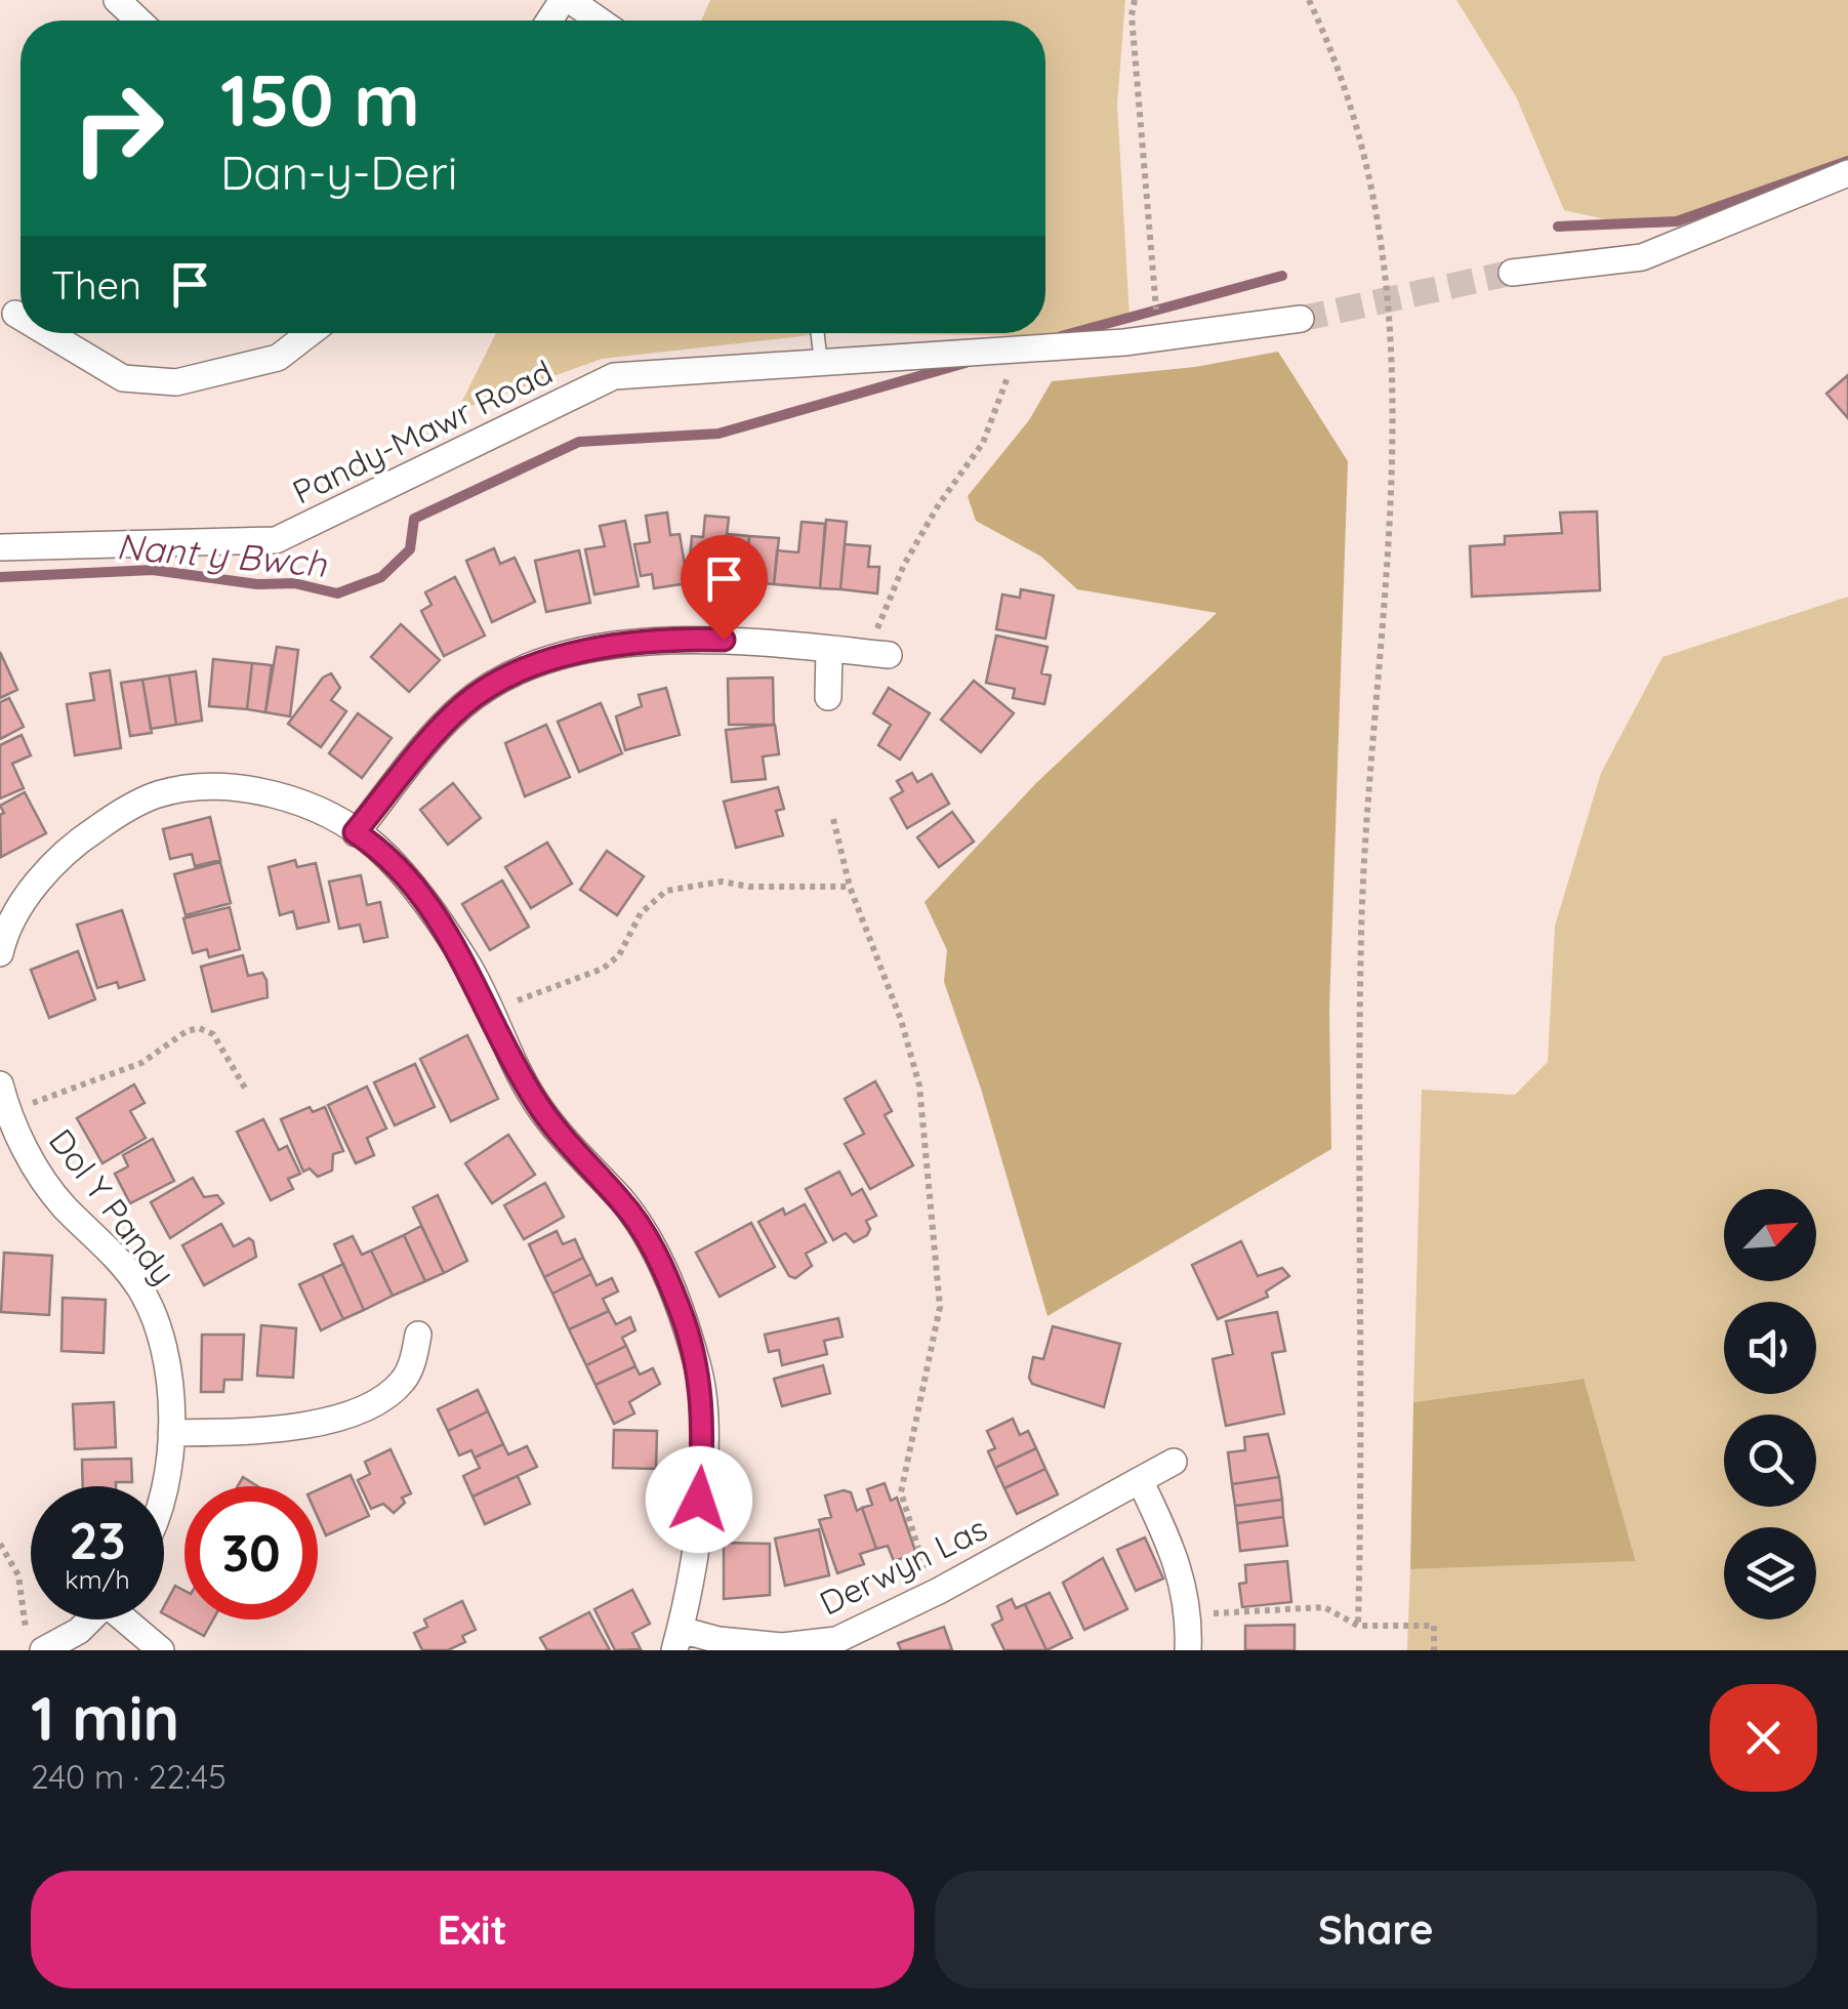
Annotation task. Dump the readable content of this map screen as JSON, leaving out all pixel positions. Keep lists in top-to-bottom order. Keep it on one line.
{"streets":{"street":["Pandy-Mawr Road","Dol Y Pandy","Derwyn Las"]},"water":["Nant y Bwch"],"north":"top right","page":{"turn":["150 m","Dan-y-Deri"],"then":"Then","speed":"23 km/h","limit":"30","heading":["1 min","240 m · 22:45"],"buttons":["Exit","Share"]}}
